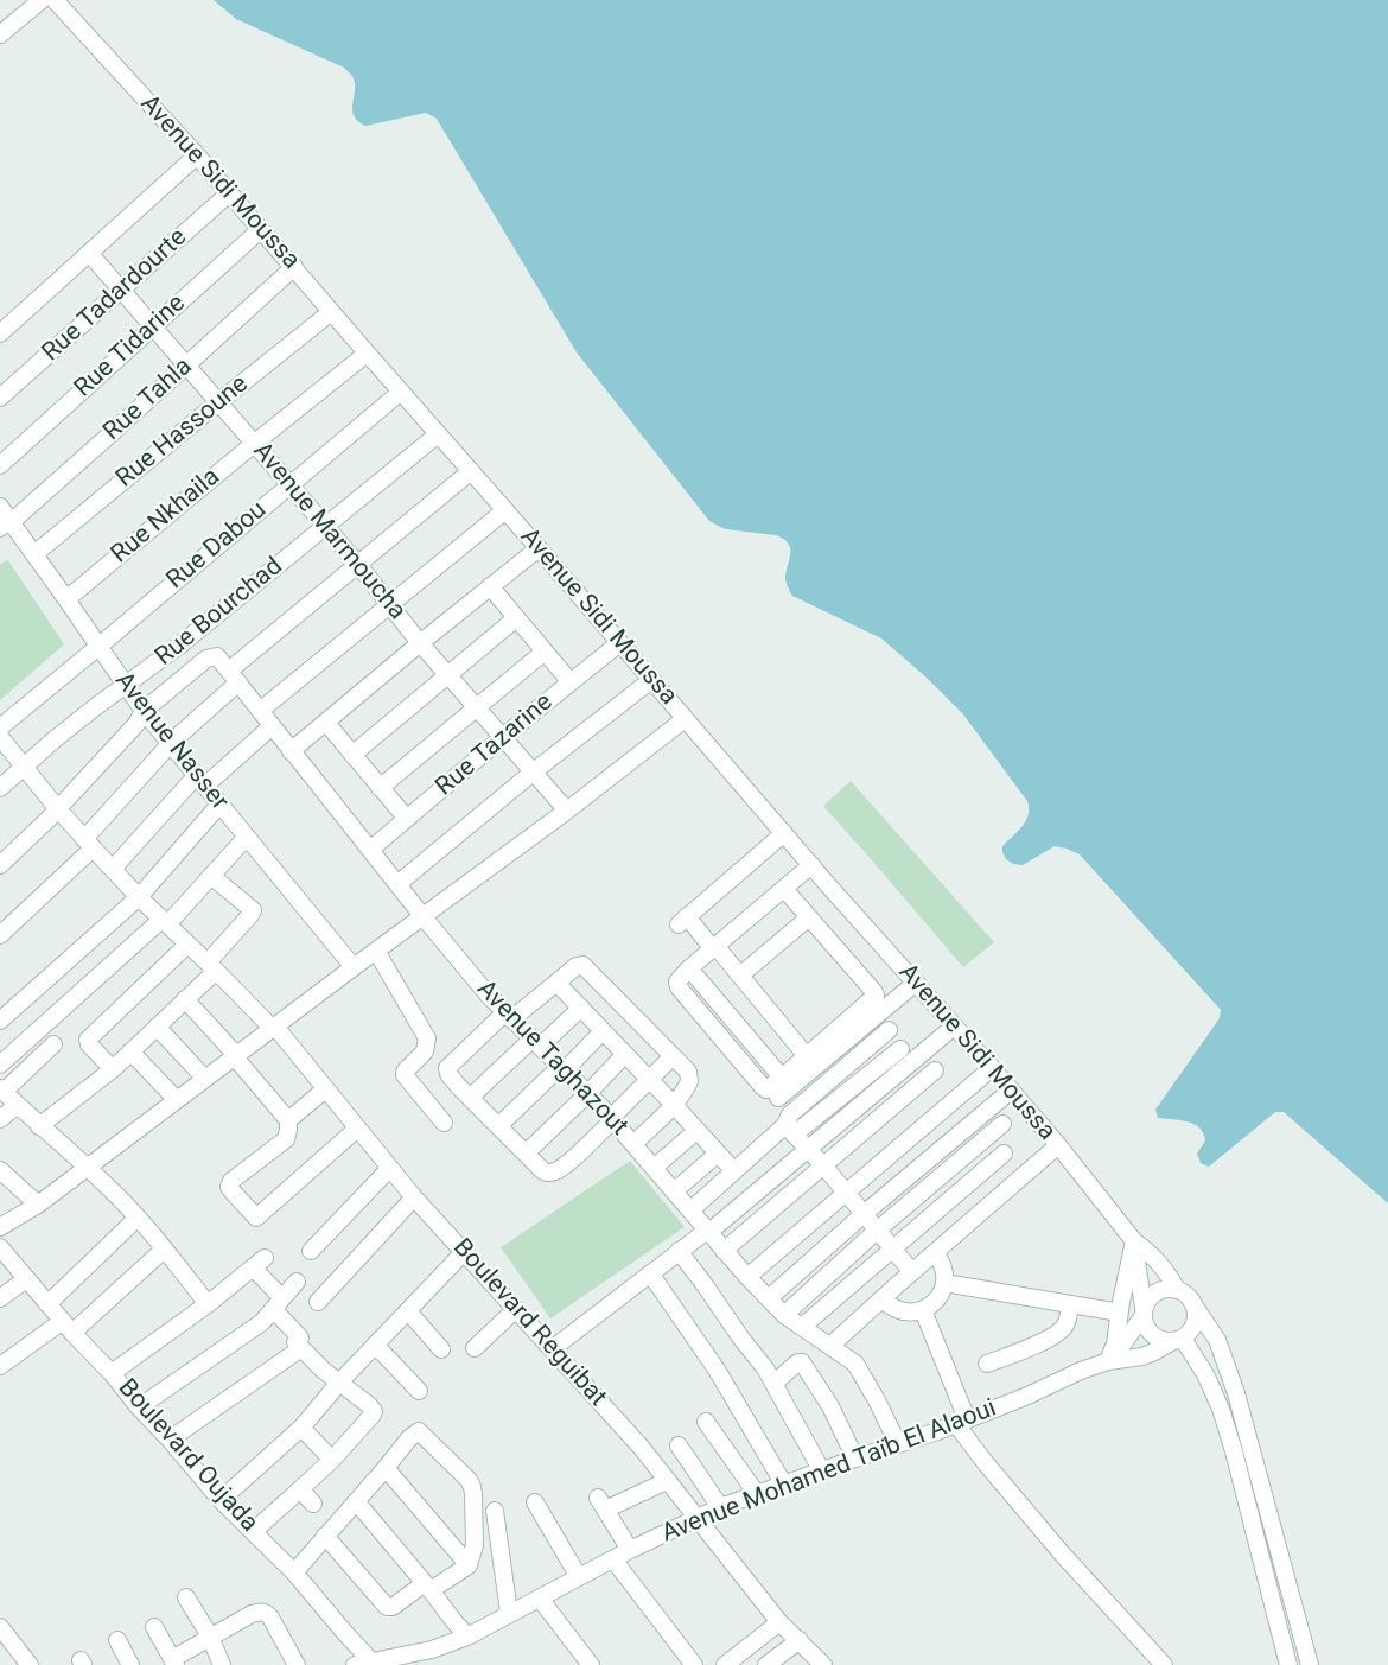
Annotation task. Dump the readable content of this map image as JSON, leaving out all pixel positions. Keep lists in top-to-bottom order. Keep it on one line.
{"streets":{"street":["Avenue Sidi Moussa","Rue Tadardourte","Rue Tidarine","Rue Tahla","Rue Hassoune","Rue Nkhaila","Avenue Marmoucha","Rue Dabou","Rue Bourchad","Avenue Nasser","Rue Tazarine","Avenue Taghazout","Boulevard Reguibat","Boulevard Oujada","Avenue Mohamed Taïb El Alaoui"]},"crossings":[["Avenue Sidi Moussa","Rue Tadardourte"],["Avenue Sidi Moussa","Rue Tidarine"],["Avenue Sidi Moussa","Rue Tahla"],["Avenue Sidi Moussa","Rue Hassoune"],["Avenue Sidi Moussa","Rue Nkhaila"],["Avenue Sidi Moussa","Rue Dabou"],["Avenue Sidi Moussa","Rue Bourchad"],["Avenue Sidi Moussa","Rue Tazarine"],["Avenue Sidi Moussa","Avenue Mohamed Taïb El Alaoui"],["Rue Tadardourte","Avenue Marmoucha"],["Rue Tidarine","Avenue Marmoucha"],["Rue Tahla","Avenue Marmoucha"],["Rue Tahla","Avenue Nasser"],["Rue Hassoune","Avenue Marmoucha"],["Rue Hassoune","Avenue Nasser"],["Rue Nkhaila","Avenue Marmoucha"],["Rue Nkhaila","Avenue Nasser"],["Avenue Marmoucha","Rue Dabou"],["Avenue Marmoucha","Rue Bourchad"],["Avenue Marmoucha","Rue Tazarine"],["Rue Dabou","Avenue Nasser"],["Rue Bourchad","Avenue Nasser"],["Rue Bourchad","Boulevard Reguibat"],["Avenue Nasser","Avenue Taghazout"],["Rue Tazarine","Avenue Taghazout"],["Avenue Taghazout","Avenue Mohamed Taïb El Alaoui"],["Boulevard Reguibat","Avenue Mohamed Taïb El Alaoui"],["Boulevard Oujada","Avenue Mohamed Taïb El Alaoui"]]}
